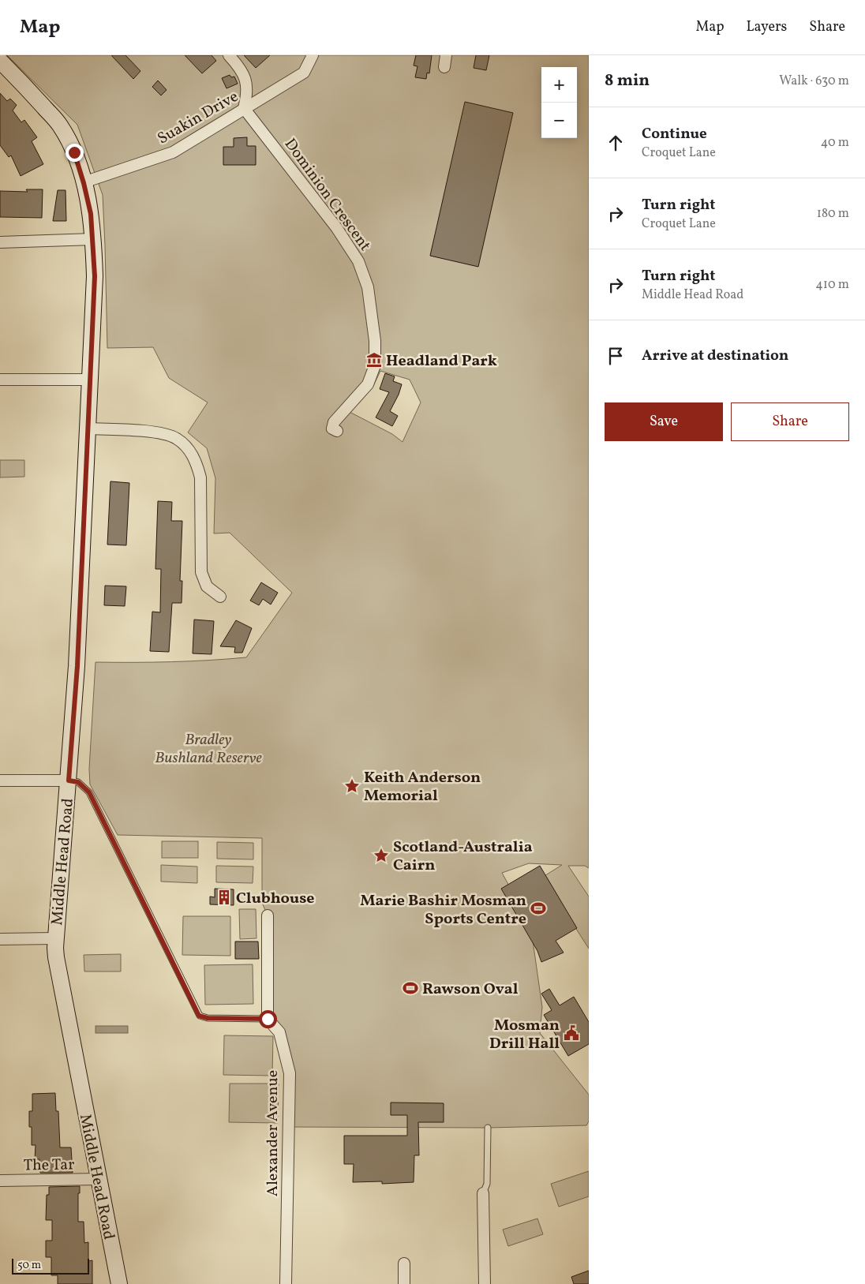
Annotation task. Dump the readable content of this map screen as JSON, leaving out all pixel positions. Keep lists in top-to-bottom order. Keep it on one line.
{"streets":{"street":["Suakin Drive","Dominion Crescent","Middle Head Road","Alexander Avenue","The Tar"]},"crossings":[["Suakin Drive","Dominion Crescent"],["Suakin Drive","Middle Head Road"],["Middle Head Road","The Tar"]],"parks":["Bradley Bushland Reserve"],"places":{"museum":["Headland Park"],"place":["Keith Anderson Memorial","Scotland-Australia Cairn"],"building":["Clubhouse"],"sports":["Marie Bashir Mosman Sports Centre","Rawson Oval"],"public building":["Mosman Drill Hall"]},"scale_bar":"50 m","page":{"header":"Map","nav":["Map","Layers","Share"],"heading":["8 min","Walk · 630 m"],"map_buttons":["+","−"],"list":[["Continue","Croquet Lane","40 m"],["Turn right","Croquet Lane","180 m"],["Turn right","Middle Head Road","410 m"],"Arrive at destination"],"buttons":["Save","Share"],"scale":"50 m"}}
